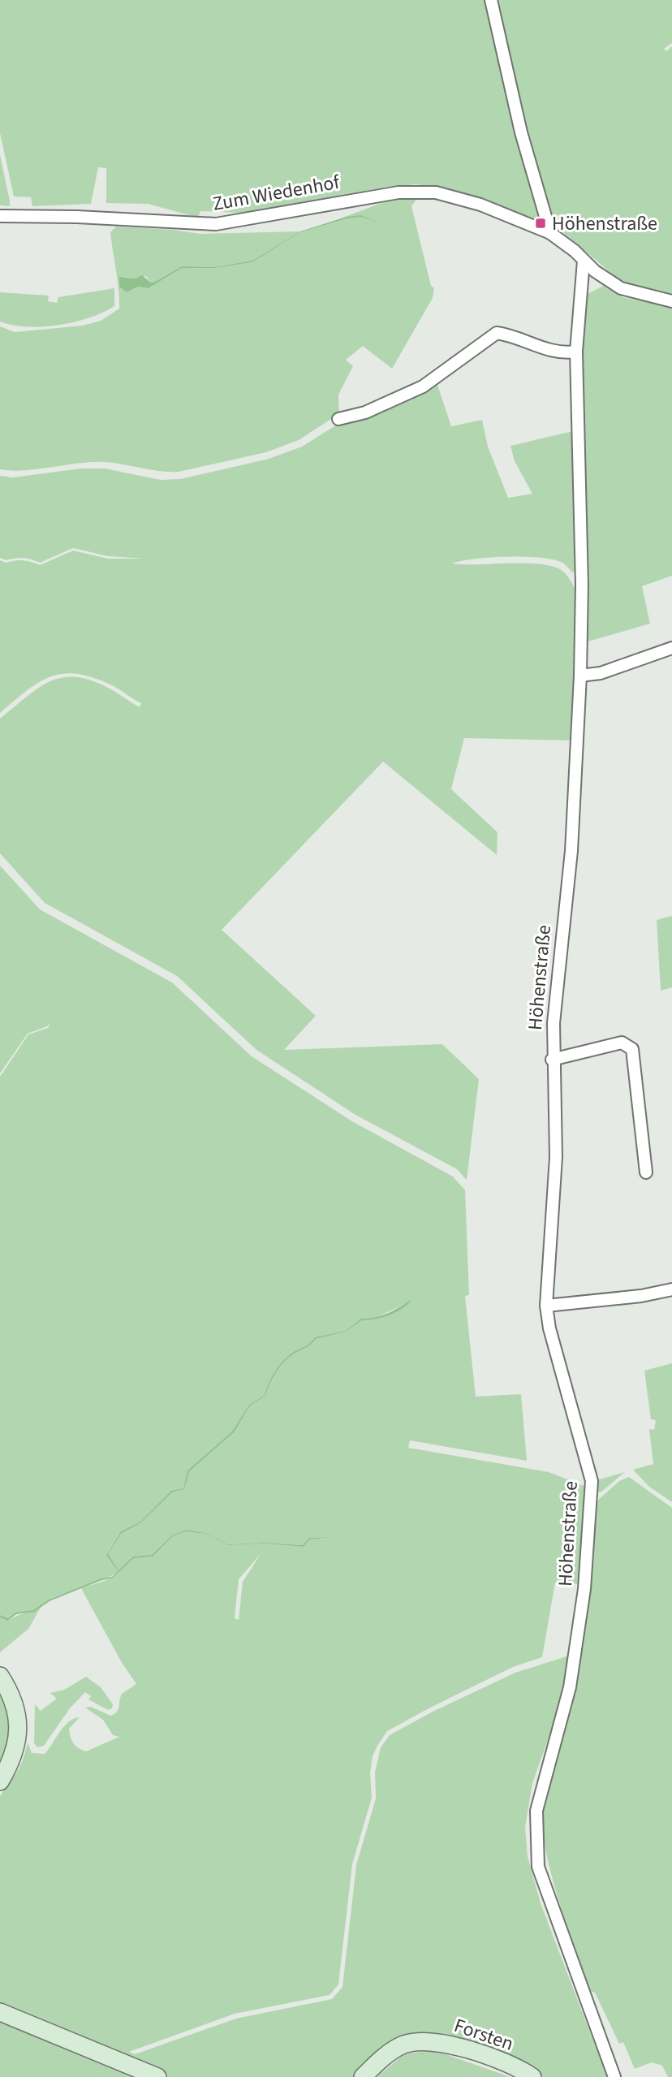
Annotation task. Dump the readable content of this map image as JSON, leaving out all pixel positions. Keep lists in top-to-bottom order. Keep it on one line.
{"streets":{"street":["Zum Wiedenhof","Höhenstraße","Forsten"]},"places":{"transit":["Höhenstraße"]}}
